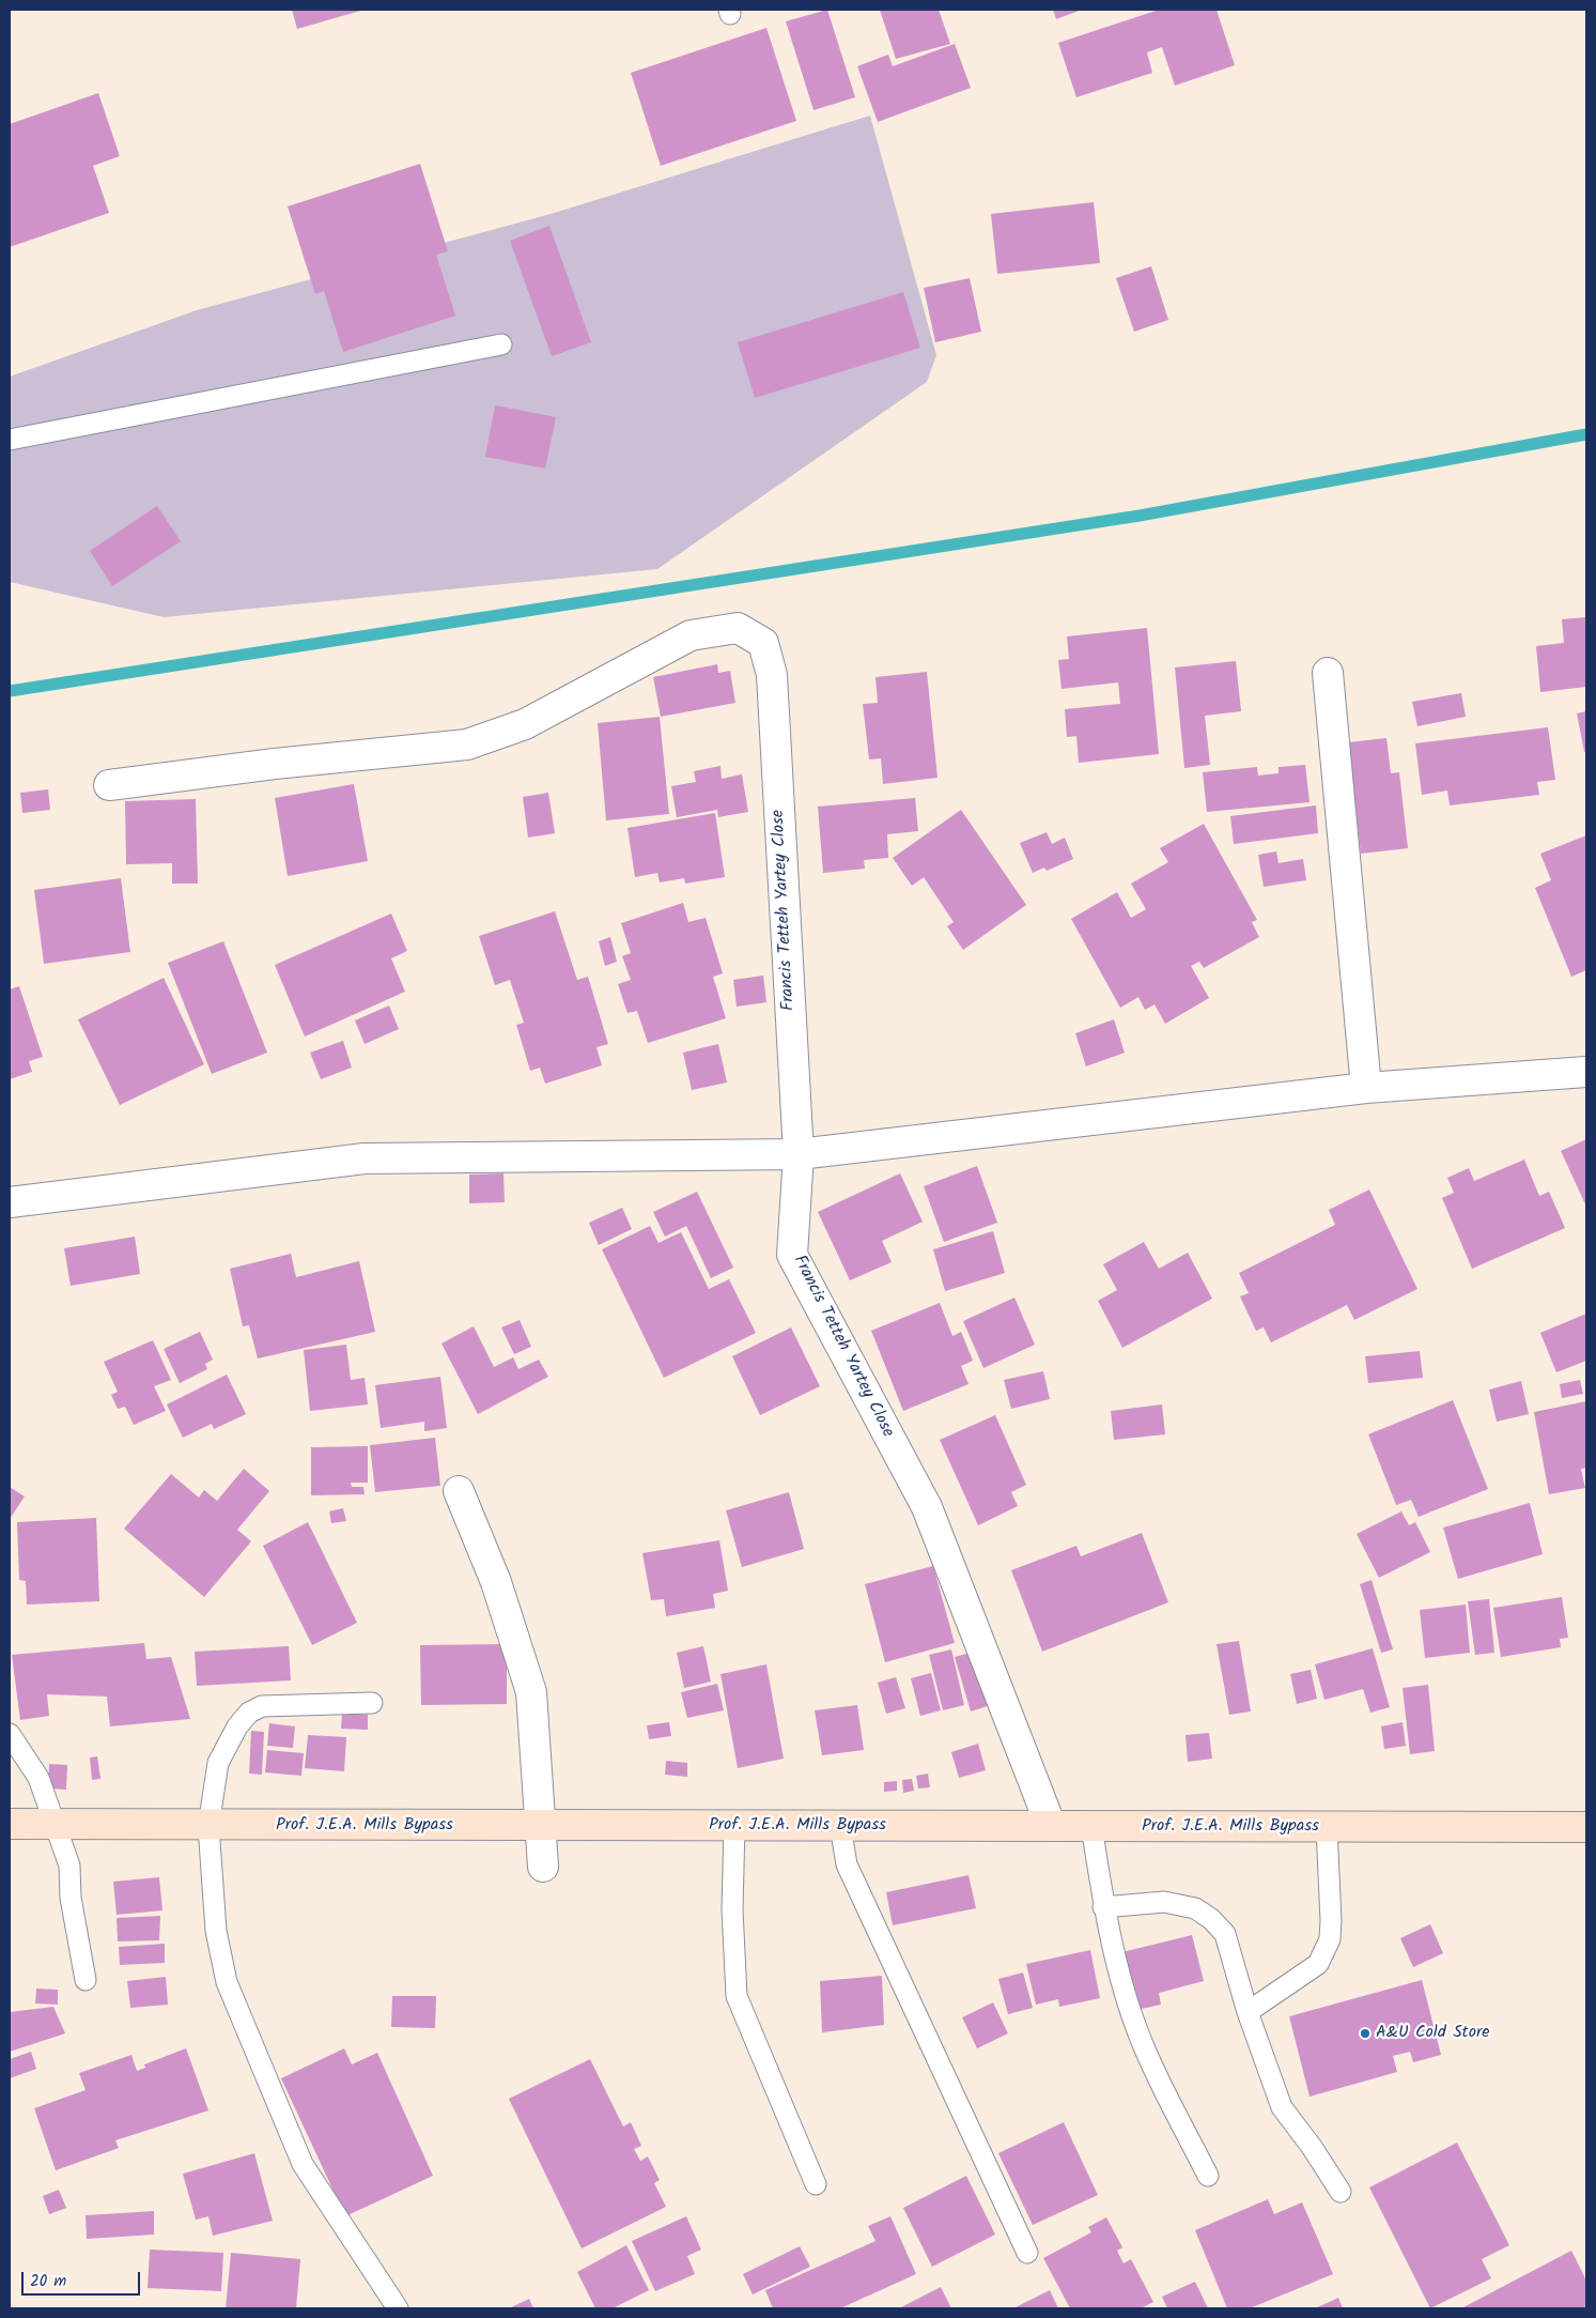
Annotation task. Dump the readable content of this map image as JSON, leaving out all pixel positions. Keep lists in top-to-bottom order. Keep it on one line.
{"streets":{"street":["Francis Tetteh Yartey Close","Prof. J.E.A. Mills Bypass"]},"crossings":[["Francis Tetteh Yartey Close","Prof. J.E.A. Mills Bypass"]],"places":["A&U Cold Store"],"scale_bar":"20 m"}
